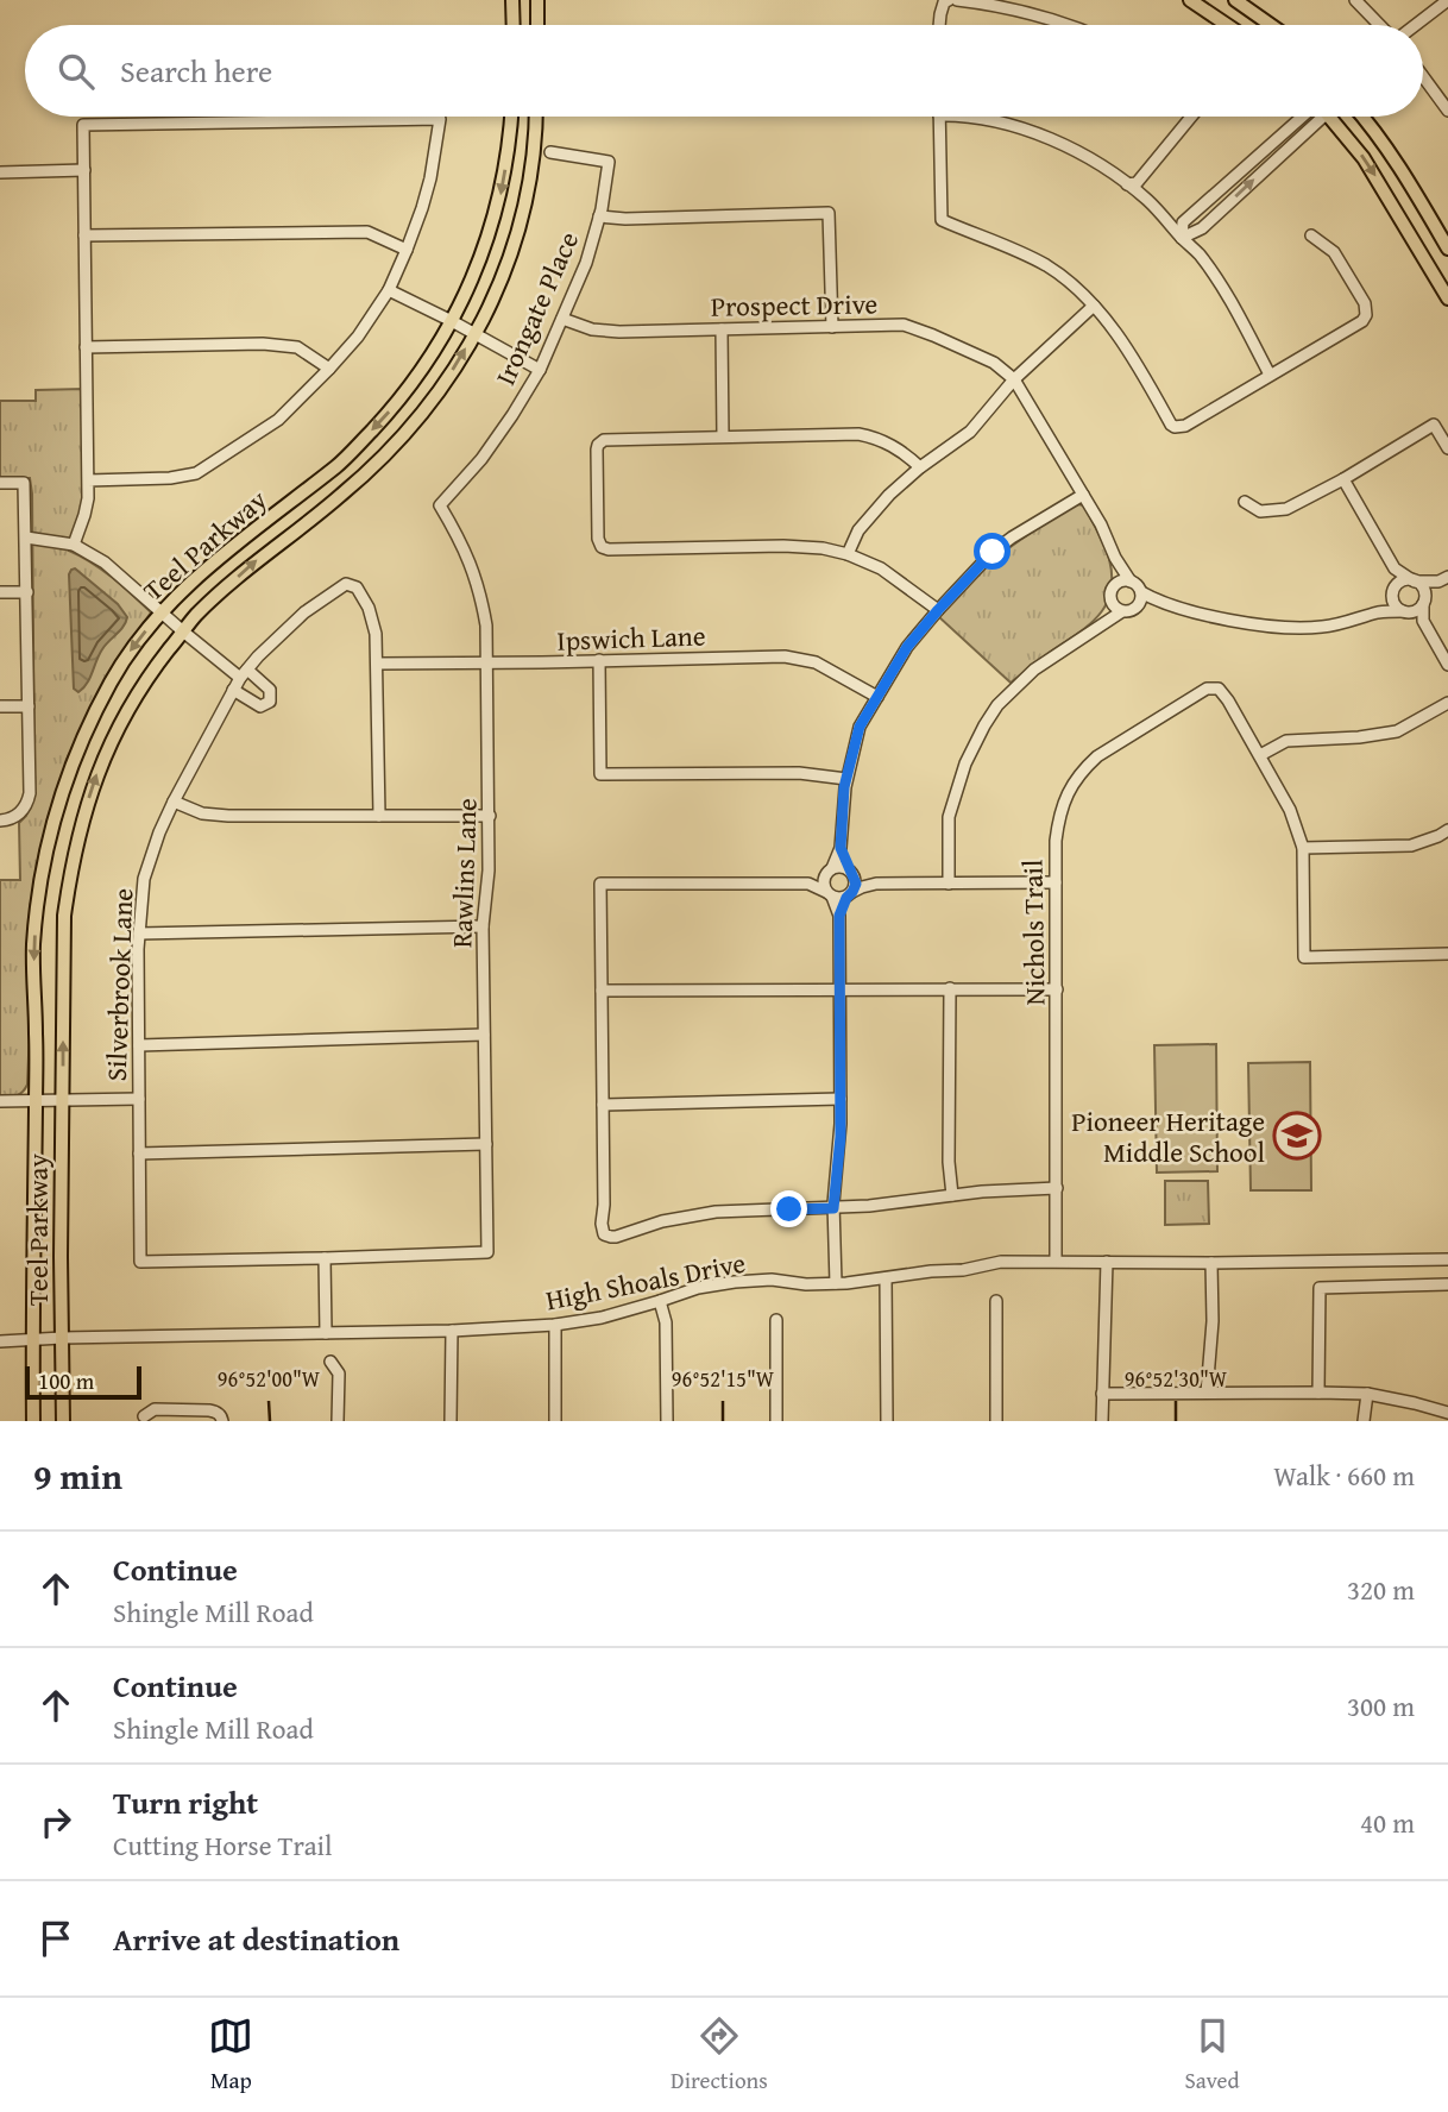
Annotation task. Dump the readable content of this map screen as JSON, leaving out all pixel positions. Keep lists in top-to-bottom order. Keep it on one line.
{"streets":{"main road":["Teel Parkway"],"street":["Prospect Drive","Irongate Place","Ipswich Lane","Rawlins Lane","Nichols Trail","Silverbrook Lane","High Shoals Drive"]},"crossings":[["Prospect Drive","Irongate Place"],["Irongate Place","Rawlins Lane"],["Teel Parkway","High Shoals Drive"],["Ipswich Lane","Rawlins Lane"],["Ipswich Lane","Silverbrook Lane"],["Rawlins Lane","Silverbrook Lane"],["Nichols Trail","High Shoals Drive"]],"places":{"school or university":["Pioneer Heritage Middle School"]},"scale_bar":"100 m","page":{"search":"Search here","scale":"100 m","heading":["9 min","Walk · 660 m"],"list":[["Continue","Shingle Mill Road","320 m"],["Continue","Shingle Mill Road","300 m"],["Turn right","Cutting Horse Trail","40 m"],"Arrive at destination"],"nav":["Map","Directions","Saved"]},"coordinates":["96°52'00\"W","96°52'15\"W","96°52'30\"W"]}
